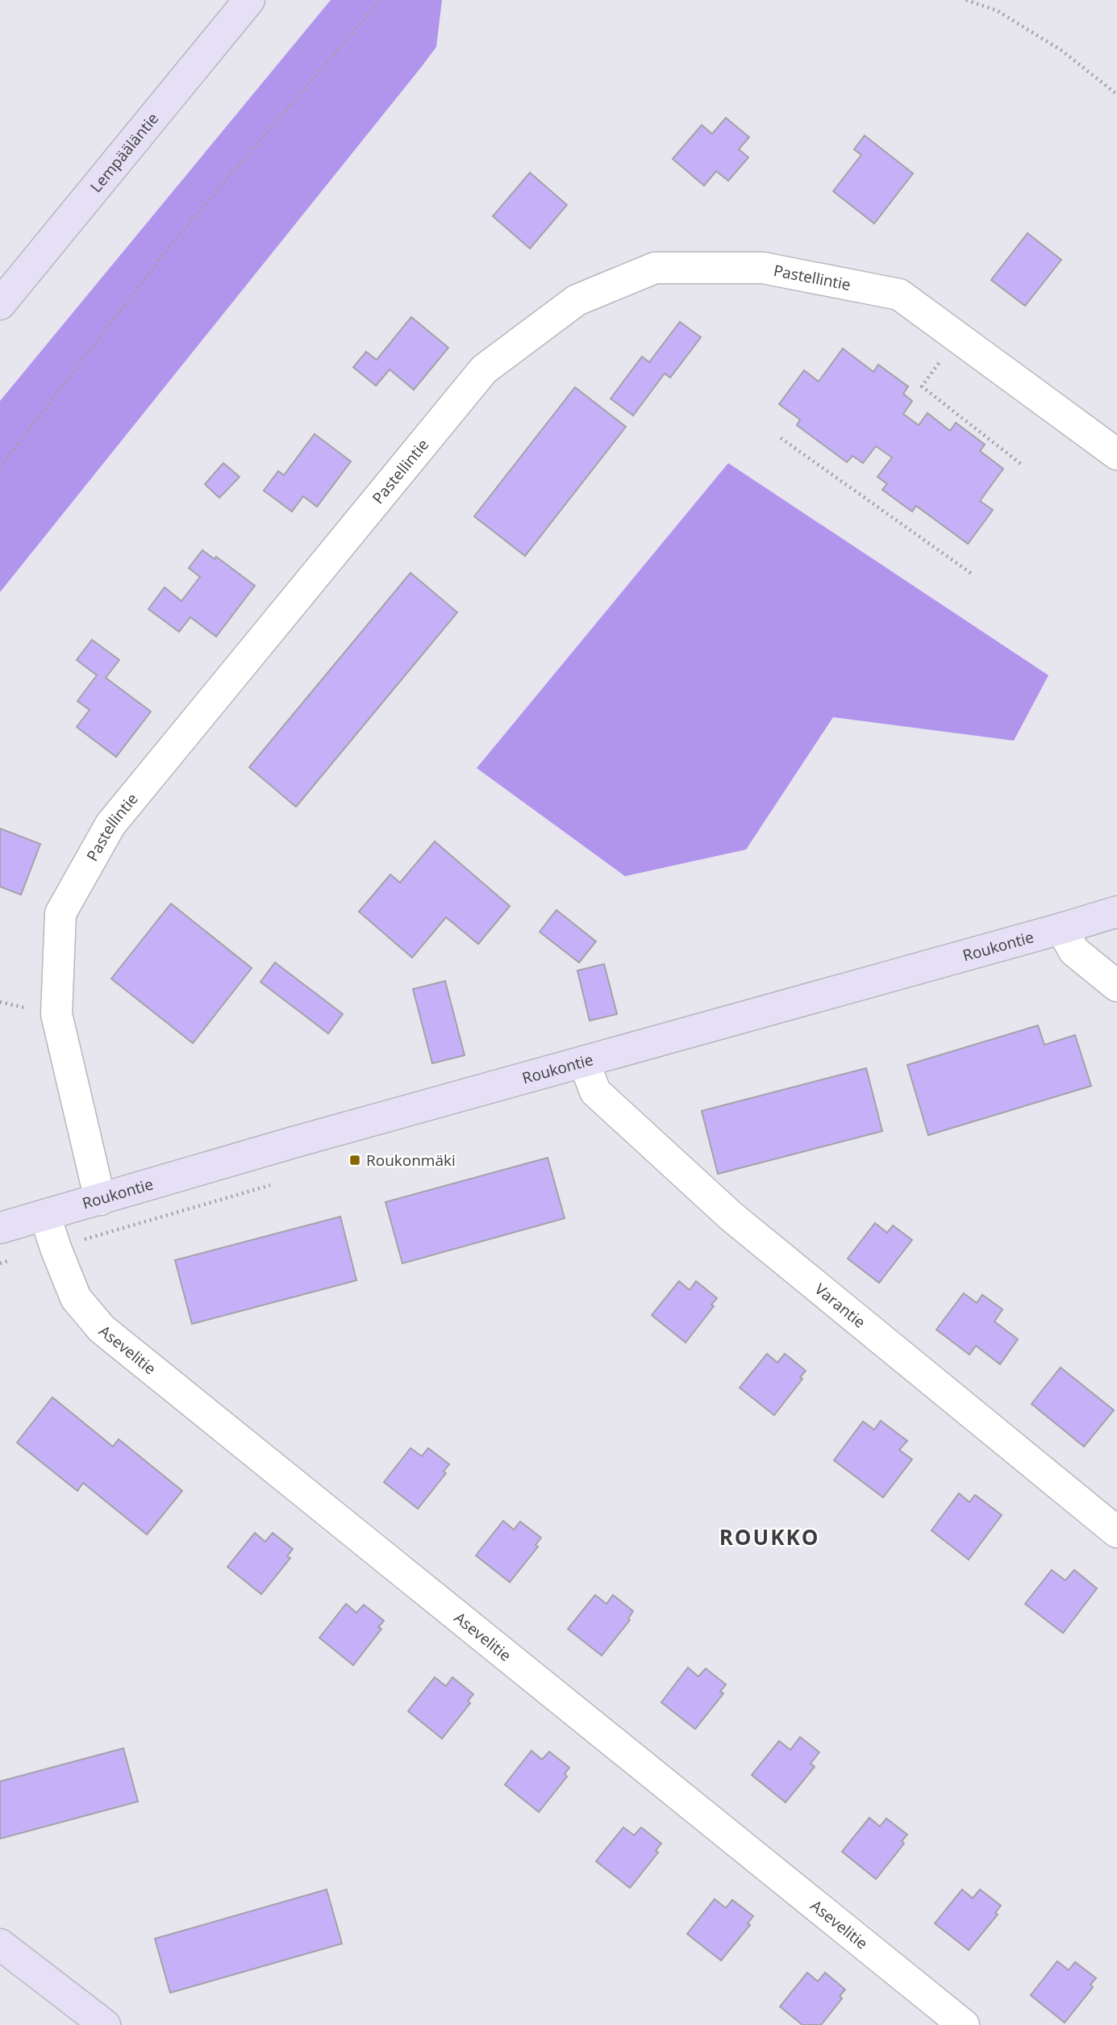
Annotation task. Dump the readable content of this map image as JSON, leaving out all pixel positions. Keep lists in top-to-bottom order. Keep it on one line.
{"streets":{"street":["Lempääläntie","Pastellintie","Roukontie","Varantie","Asevelitie"]},"crossings":[["Pastellintie","Roukontie"],["Roukontie","Varantie"],["Roukontie","Asevelitie"]],"districts":["ROUKKO"],"places":{"transit":["Roukonmäki"]}}
